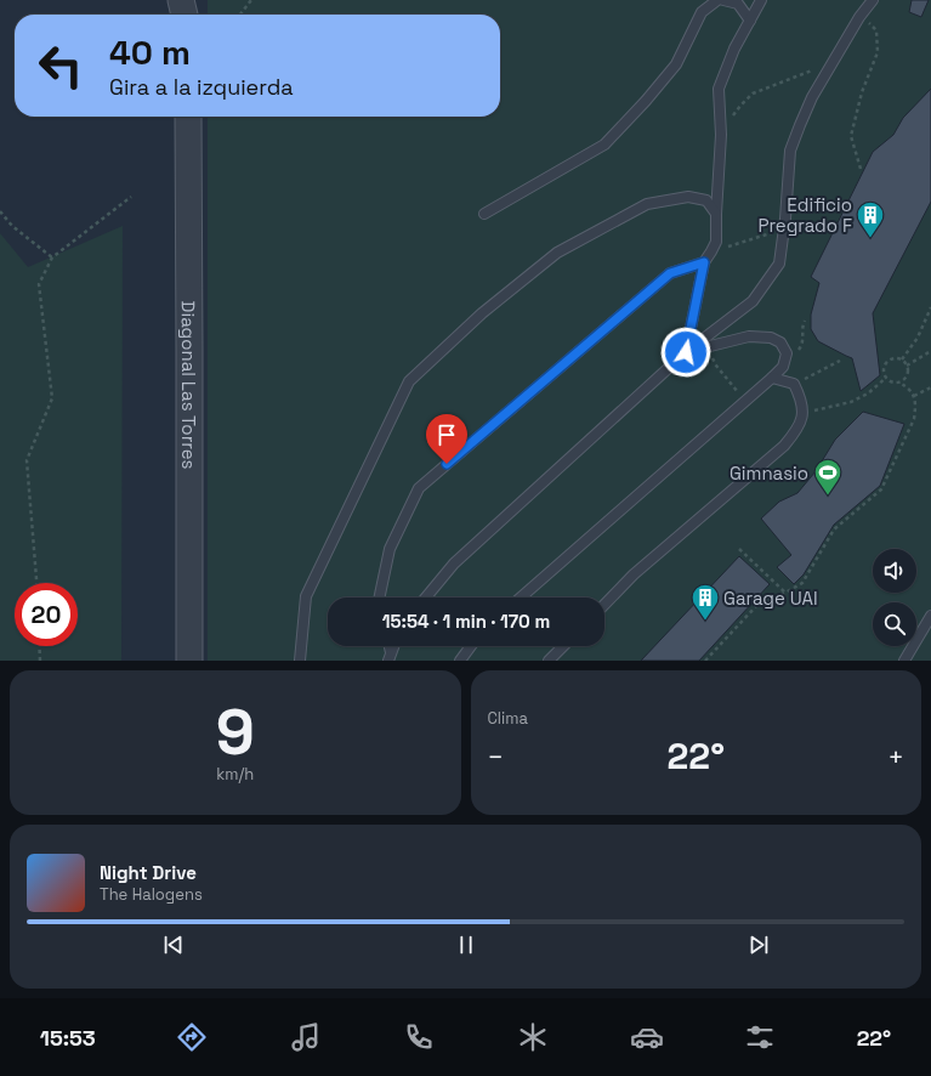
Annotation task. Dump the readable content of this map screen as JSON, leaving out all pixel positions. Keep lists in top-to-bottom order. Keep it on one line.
{"streets":{"street":["Diagonal Las Torres"]},"places":{"building":["Edificio Pregrado F","Garage UAI"],"sports":["Gimnasio"]},"page":{"turn":["40 m","Gira a la izquierda"],"limit":"20","trip":"15:54 · 1 min · 170 m","tile":[["9","km/h"],"Clima"],"heat":["−","22°","+"],"song":["Night Drive","The Halogens"],"tabs":["15:53","22°"]}}
